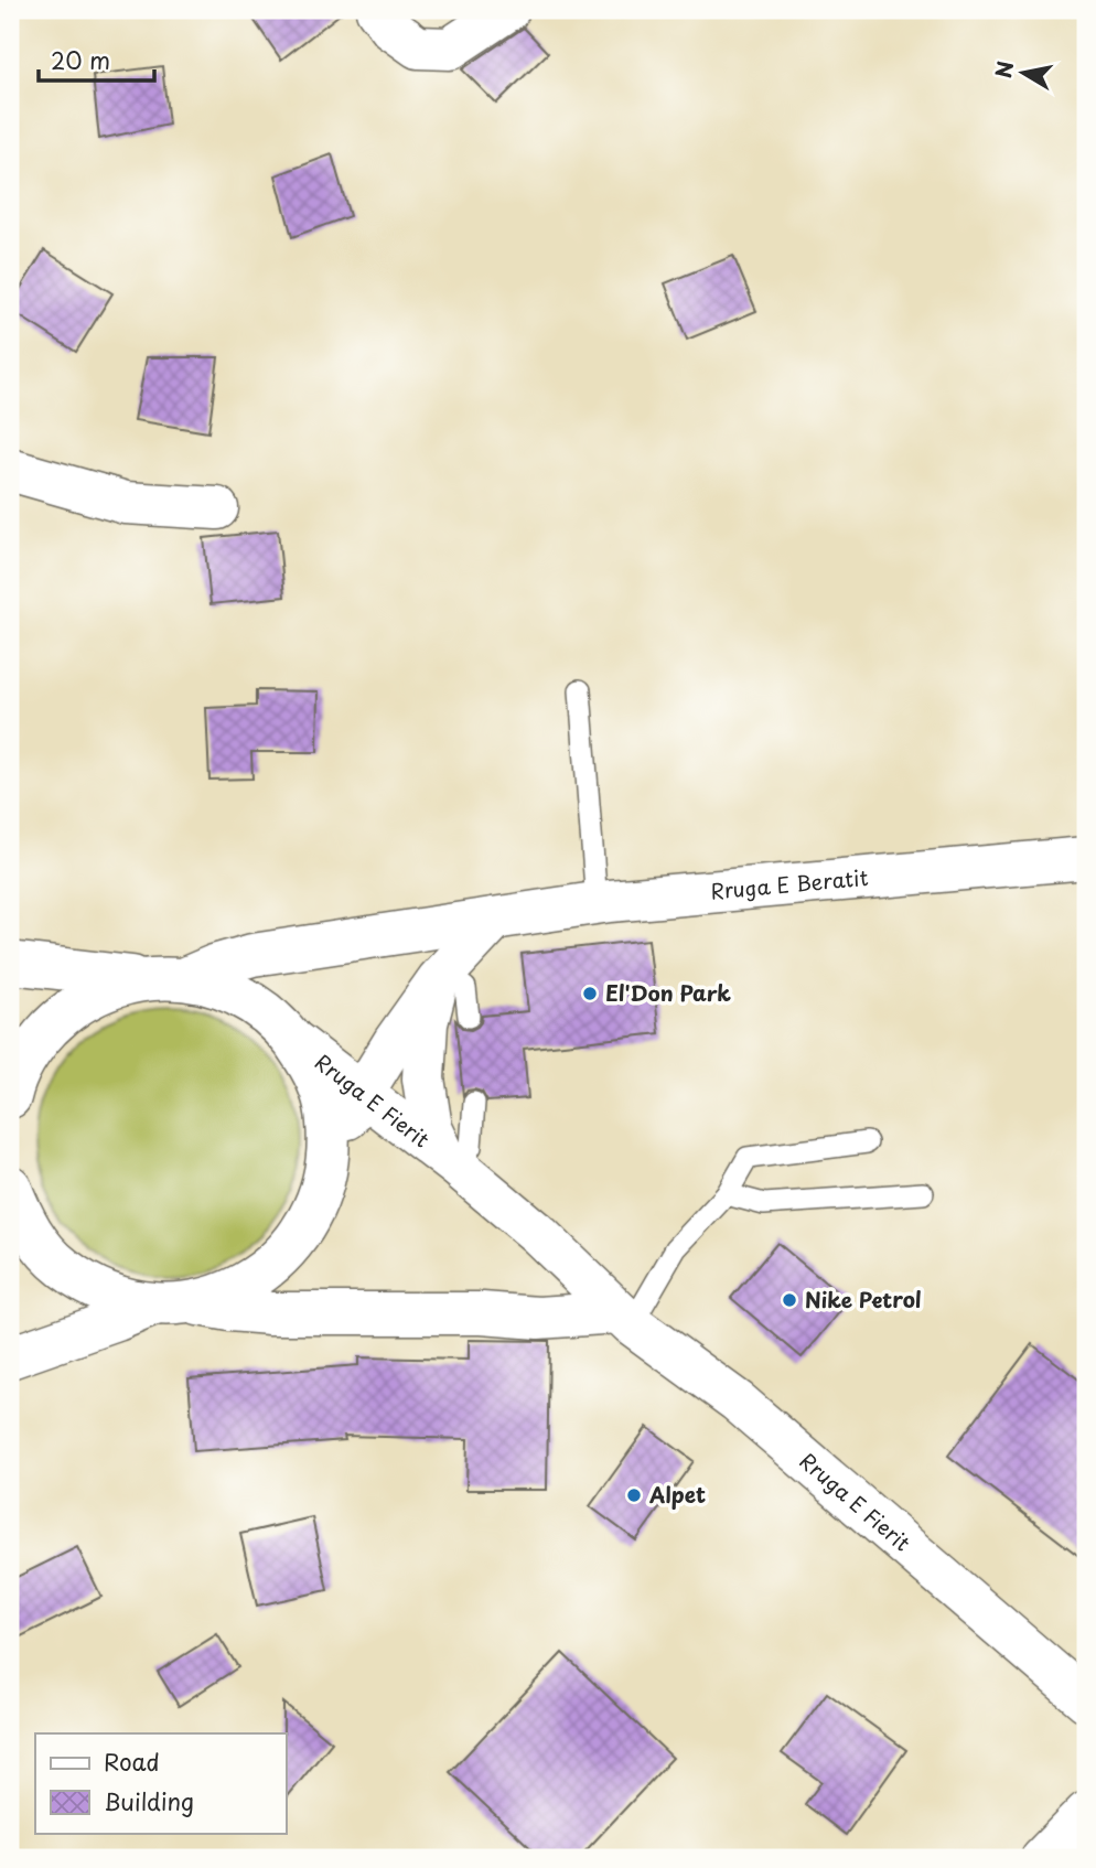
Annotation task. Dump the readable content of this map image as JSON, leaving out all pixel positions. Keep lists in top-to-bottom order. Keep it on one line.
{"streets":{"main road":["Rruga E Beratit","Rruga E Fierit"]},"places":["El'Don Park","Nike Petrol","Alpet"],"legend":["Road","Building"],"scale_bar":"20 m","north":"left"}
